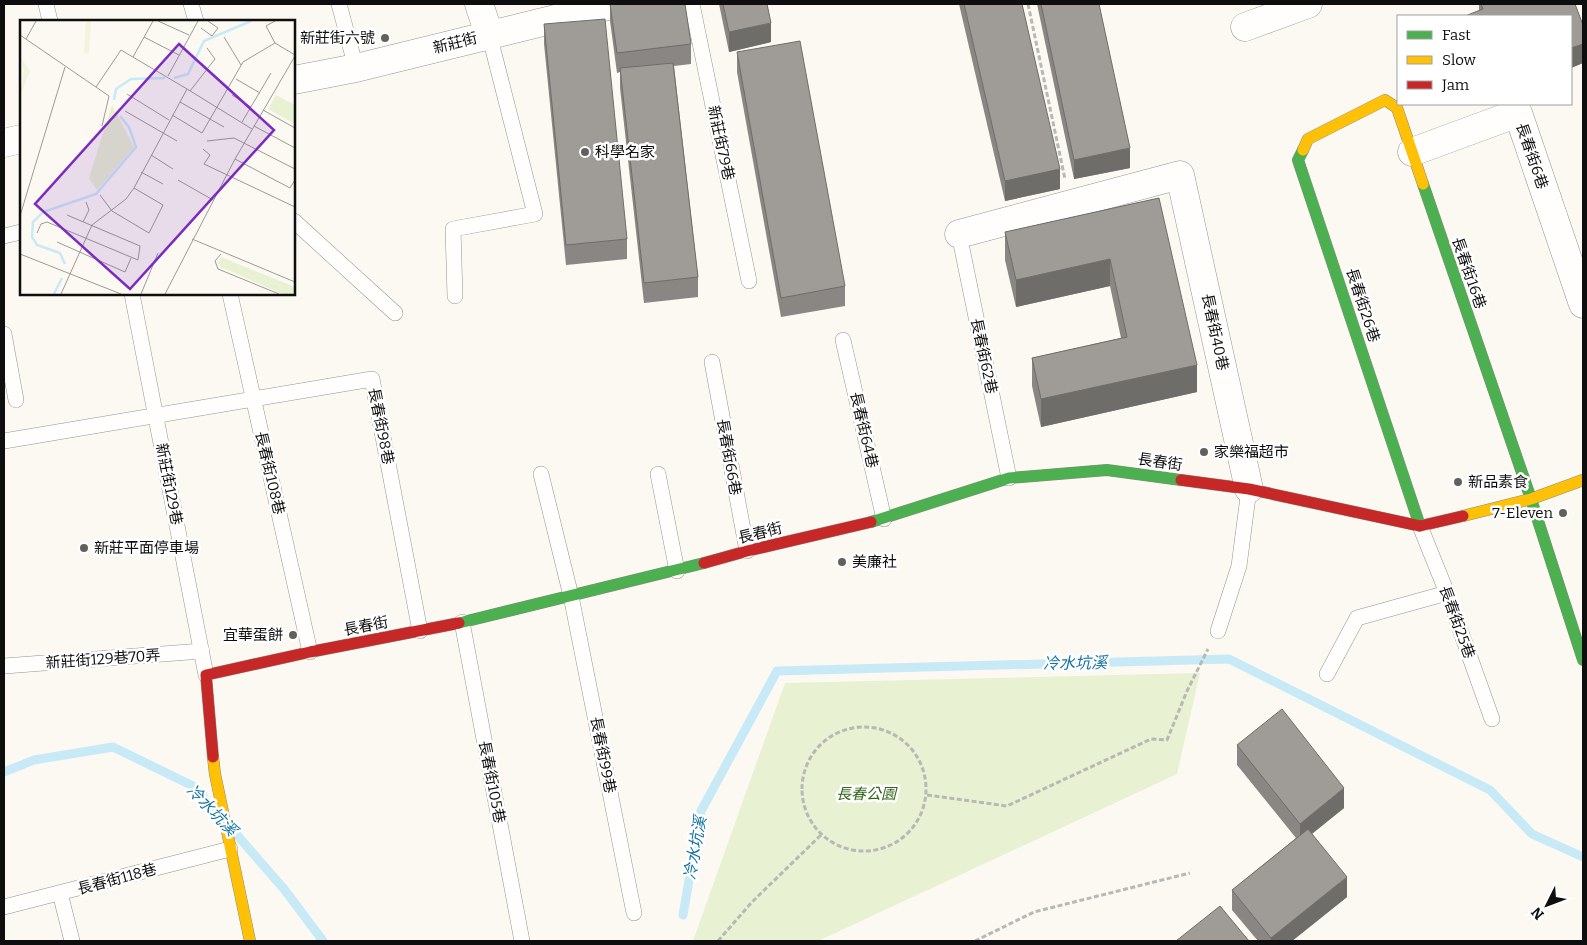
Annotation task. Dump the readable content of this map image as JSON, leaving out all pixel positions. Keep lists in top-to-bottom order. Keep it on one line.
{"streets":{"street":["新莊街","長春街6巷","長春街16巷","長春街26巷","長春街40巷","長春街"],"lane":["新莊街79巷","長春街62巷","長春街98巷","長春街64巷","長春街66巷","長春街108巷","新莊街129巷","長春街25巷","新莊街129巷70弄","長春街99巷","長春街105巷","長春街118巷"]},"crossings":[["長春街6巷","長春街16巷"],["長春街16巷","長春街26巷"],["長春街16巷","長春街"],["長春街26巷","長春街"],["長春街26巷","長春街25巷"],["長春街40巷","長春街"],["長春街62巷","長春街"],["長春街98巷","長春街"],["長春街98巷","長春街108巷"],["長春街98巷","新莊街129巷"],["長春街64巷","長春街"],["長春街66巷","長春街"],["長春街","長春街108巷"],["長春街","新莊街129巷"],["長春街","長春街25巷"],["長春街","長春街99巷"],["長春街","長春街105巷"],["新莊街129巷","新莊街129巷70弄"]],"water":["冷水坑溪"],"parks":["長春公園"],"places":["新莊街六號","科學名家","家樂福超市","新品素食","7-Eleven","新莊平面停車場","美廉社","宜華蛋餅"],"legend":["Fast","Slow","Jam"],"north":"bottom left"}
